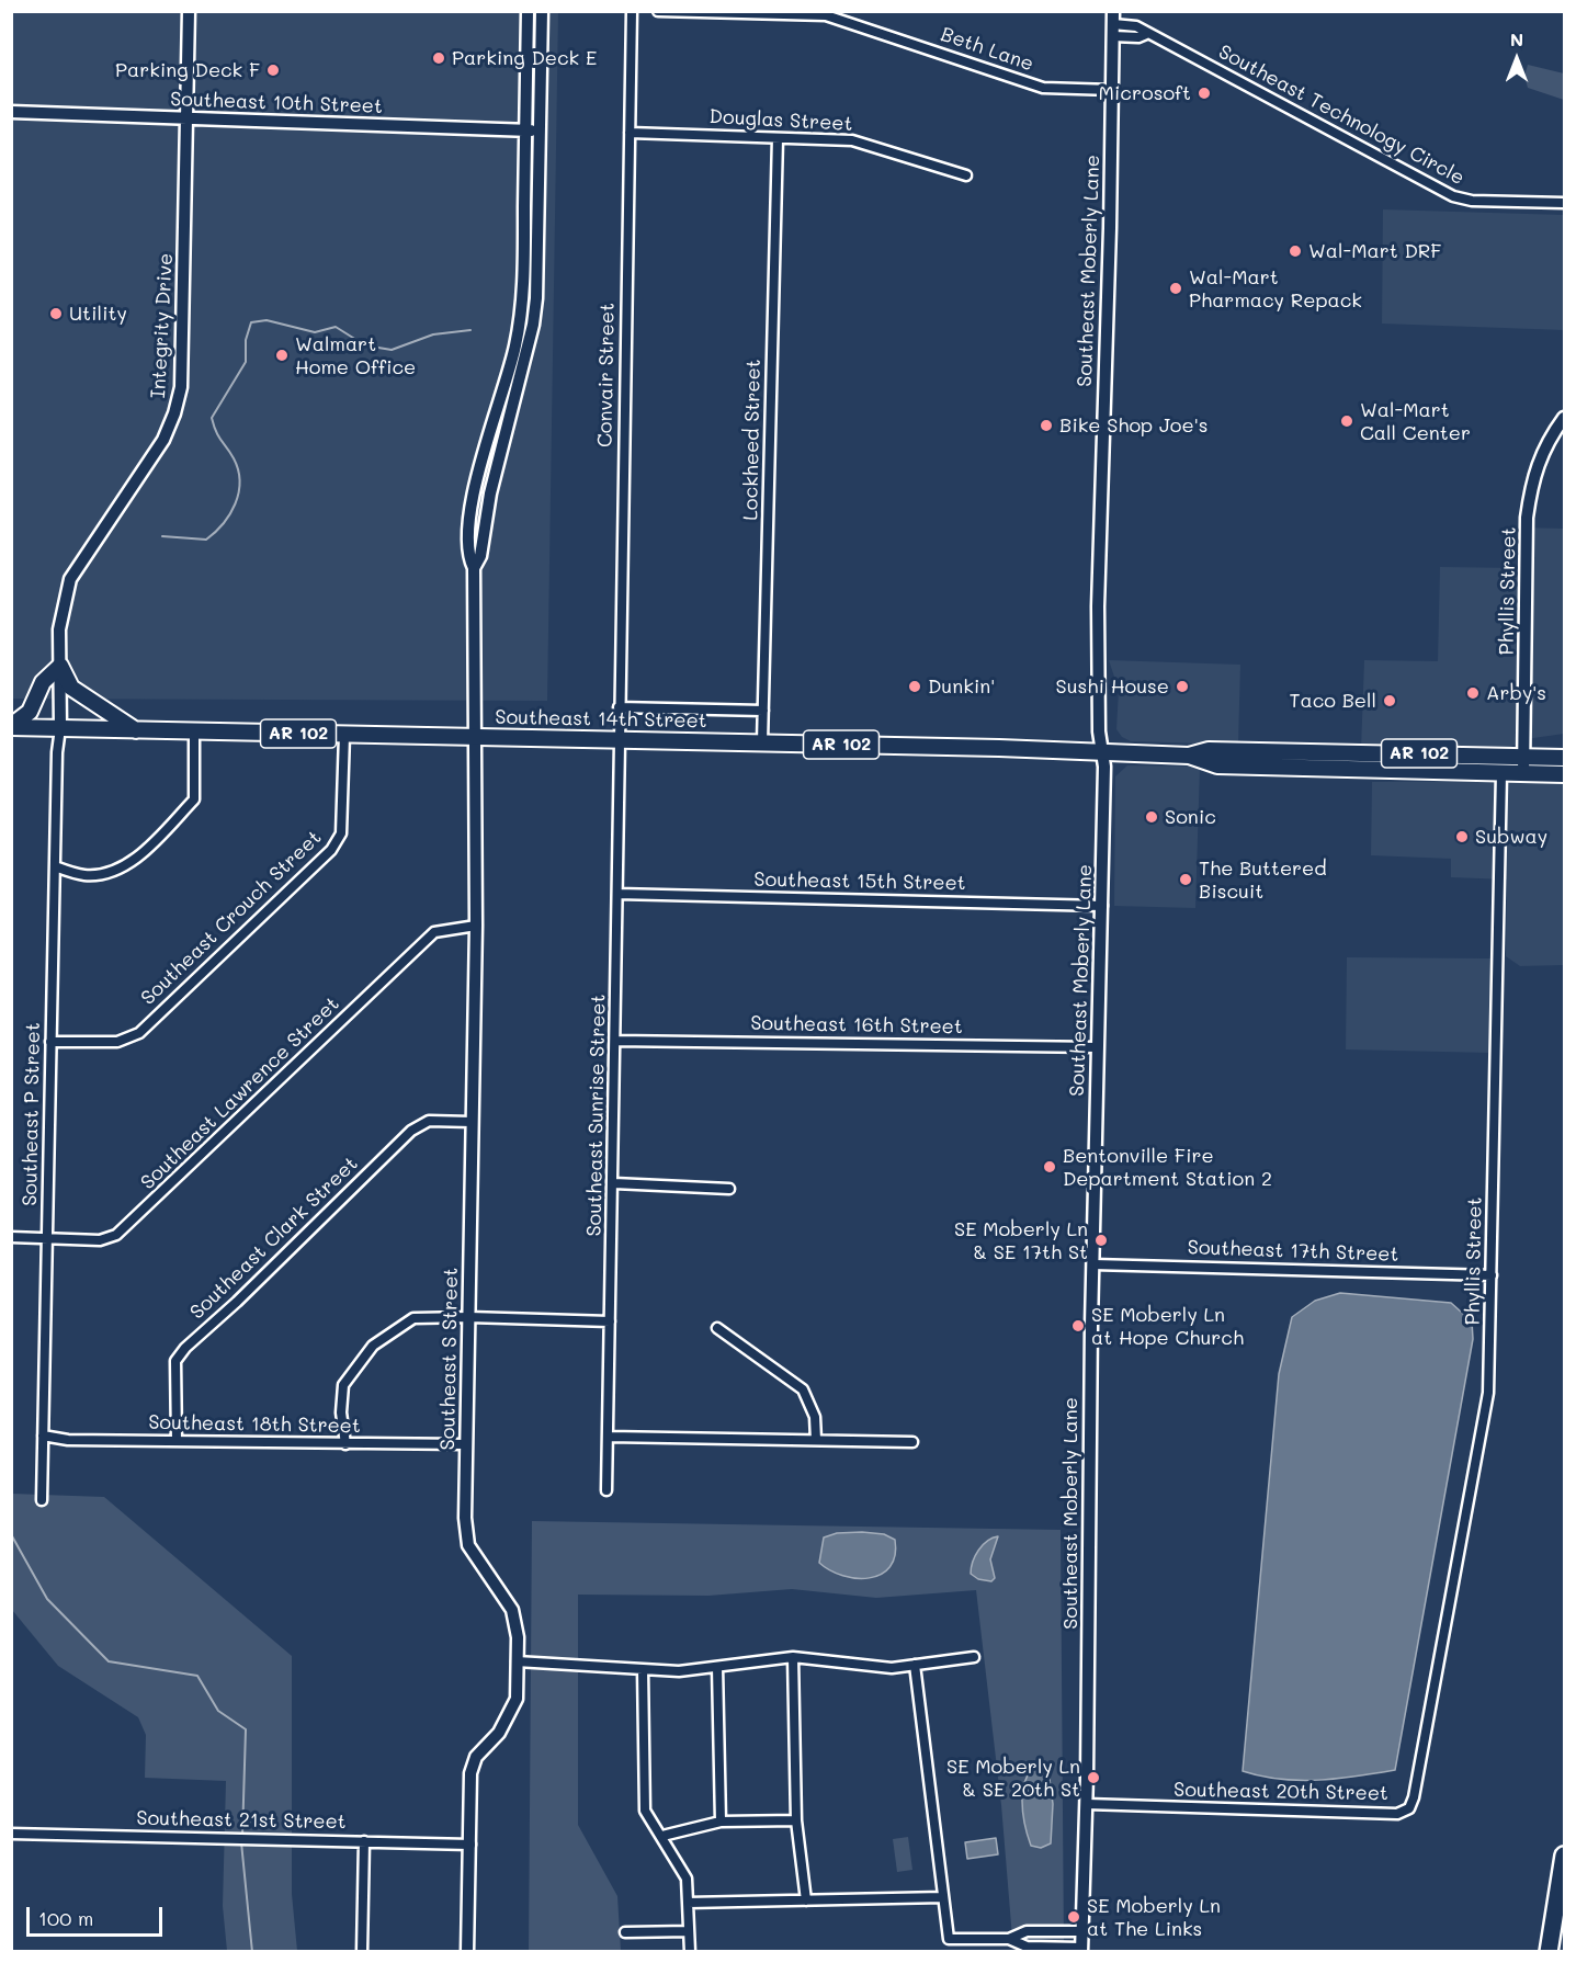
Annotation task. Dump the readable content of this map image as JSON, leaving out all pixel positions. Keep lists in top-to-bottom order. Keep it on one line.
{"streets":{"main road":["Southeast 14th Street","AR 102"],"street":["Beth Lane","Southeast 10th Street","Southeast Technology Circle","Douglas Street","Southeast Moberly Lane","Integrity Drive","Convair Street","Lockheed Street","Phyllis Street","Southeast 15th Street","Southeast Crouch Street","Southeast 16th Street","Southeast Lawrence Street","Southeast P Street","Southeast Sunrise Street","Southeast Clark Street","Southeast 17th Street","Southeast S Street","Southeast 18th Street","Southeast 20th Street","Southeast 21st Street"]},"crossings":[["Beth Lane","Southeast Moberly Lane"],["Southeast 10th Street","Integrity Drive"],["Southeast Technology Circle","Southeast Moberly Lane"],["Douglas Street","Convair Street"],["Douglas Street","Lockheed Street"],["Southeast Moberly Lane","Southeast 14th Street"],["Southeast Moberly Lane","Southeast 15th Street"],["Southeast Moberly Lane","Southeast 16th Street"],["Southeast Moberly Lane","Southeast 17th Street"],["Southeast Moberly Lane","Southeast 20th Street"],["Integrity Drive","Southeast 14th Street"],["Integrity Drive","Southeast P Street"],["Convair Street","Southeast 14th Street"],["Convair Street","Southeast Sunrise Street"],["Lockheed Street","Southeast 14th Street"],["Phyllis Street","Southeast 14th Street"],["Phyllis Street","Southeast 17th Street"],["Phyllis Street","Southeast 20th Street"],["Southeast 14th Street","Southeast Crouch Street"],["Southeast 14th Street","Southeast P Street"],["Southeast 14th Street","Southeast Sunrise Street"],["Southeast 14th Street","Southeast S Street"],["Southeast 15th Street","Southeast Sunrise Street"],["Southeast Crouch Street","Southeast P Street"],["Southeast 16th Street","Southeast Sunrise Street"],["Southeast Lawrence Street","Southeast P Street"],["Southeast Lawrence Street","Southeast S Street"],["Southeast P Street","Southeast 18th Street"],["Southeast Clark Street","Southeast S Street"],["Southeast Clark Street","Southeast 18th Street"],["Southeast S Street","Southeast 18th Street"],["Southeast S Street","Southeast 21st Street"]],"places":["Parking Deck E","Parking Deck F","Microsoft","Wal-Mart DRF","Wal-Mart Pharmacy Repack","Utility","Walmart Home Office","Wal-Mart Call Center","Bike Shop Joe's","Dunkin'","Sushi House","Arby's","Taco Bell","Sonic","Subway","The Buttered Biscuit","Bentonville Fire Department Station 2","SE Moberly Ln & SE 17th St","SE Moberly Ln at Hope Church","SE Moberly Ln & SE 20th St","SE Moberly Ln at The Links"],"scale_bar":"100 m","north":"top"}
